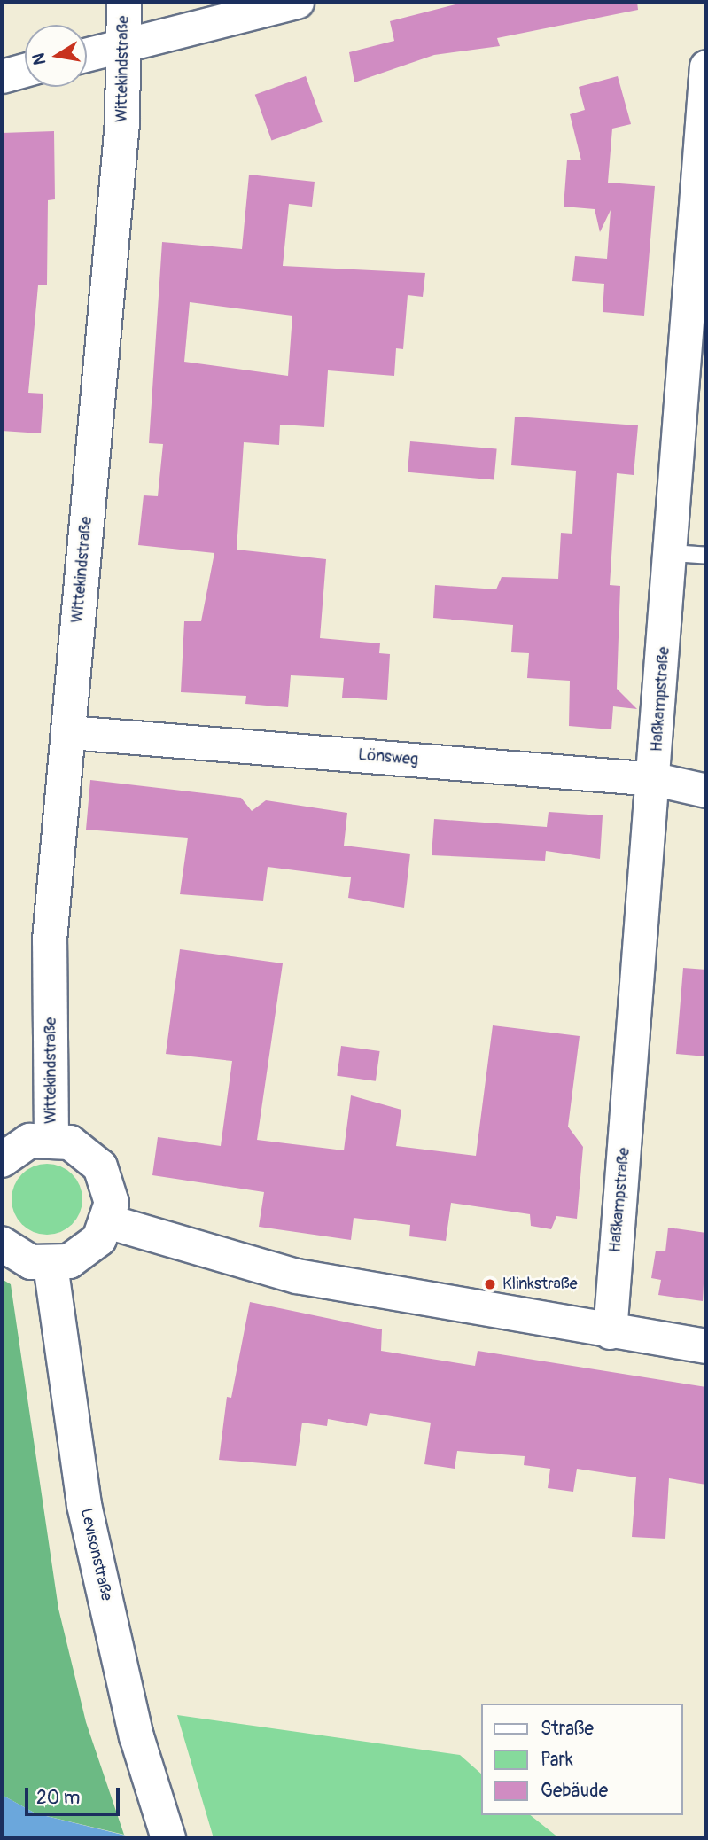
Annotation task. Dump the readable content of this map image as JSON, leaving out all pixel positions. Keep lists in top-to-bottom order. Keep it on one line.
{"streets":{"main road":["Wittekindstraße","Levisonstraße"],"street":["Haßkampstraße","Lönsweg"]},"crossings":[["Wittekindstraße","Lönsweg"],["Haßkampstraße","Lönsweg"]],"places":["Klinkstraße"],"legend":["Straße","Park","Gebäude"],"scale_bar":"20 m","north":"left"}
